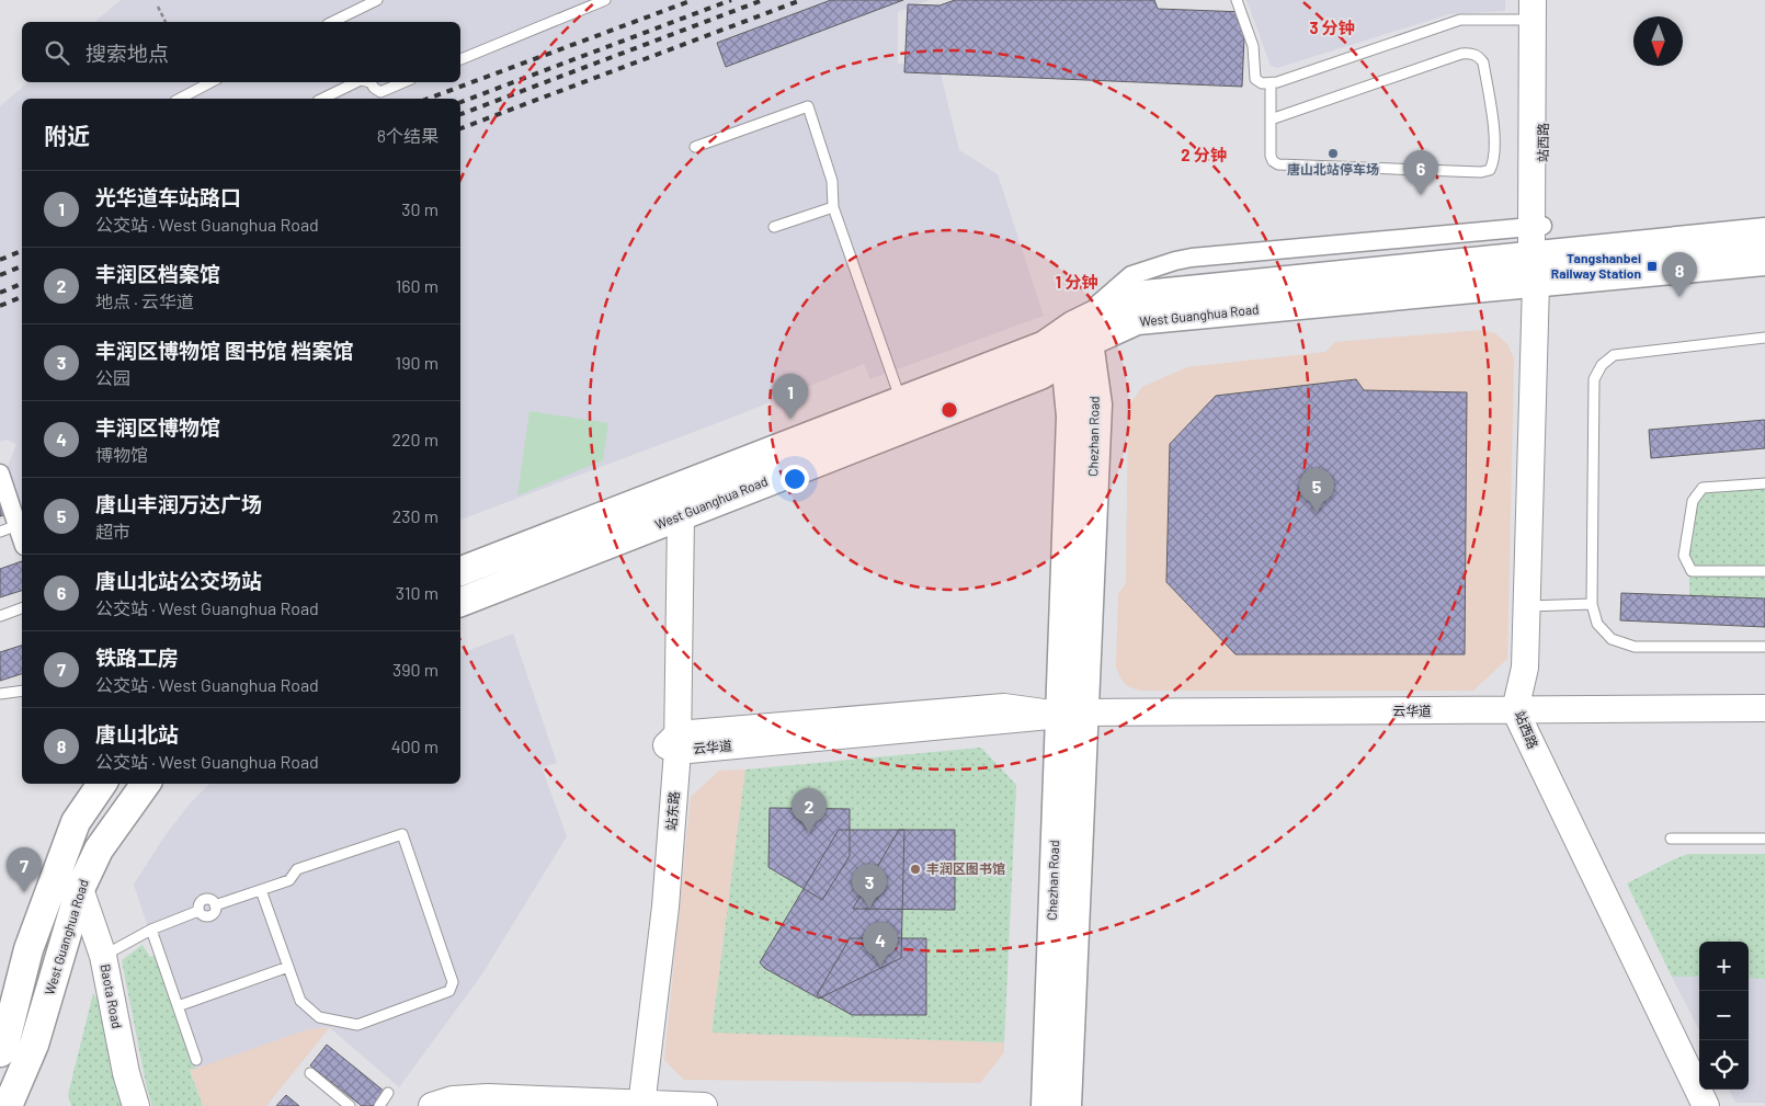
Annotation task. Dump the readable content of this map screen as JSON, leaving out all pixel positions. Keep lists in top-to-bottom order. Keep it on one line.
{"streets":{"main road":["West Guanghua Road","Chezhan Road"],"street":["站西路","云华道","站东路","Baota Road"]},"crossings":[["站西路","West Guanghua Road"],["站西路","云华道"],["West Guanghua Road","Chezhan Road"],["West Guanghua Road","站东路"],["West Guanghua Road","Baota Road"],["Chezhan Road","云华道"],["云华道","站东路"]],"places":{"other":["唐山北站停车场","丰润区图书馆"],"transit":["Tangshanbei Railway Station"]},"north":"bottom","page":{"search":"搜索地点","heading":["附近","8个结果"],"pins":["6","8","1","5","2","7","3","4"],"list":[{"mark":"1","name":"光华道车站路口","note":"公交站 · West Guanghua Road","value":"30 m"},{"mark":"2","name":"丰润区档案馆","note":"地点 · 云华道","value":"160 m"},{"mark":"3","name":"丰润区博物馆 图书馆 档案馆","note":"公园","value":"190 m"},{"mark":"4","name":"丰润区博物馆","note":"博物馆","value":"220 m"},{"mark":"5","name":"唐山丰润万达广场","note":"超市","value":"230 m"},{"mark":"6","name":"唐山北站公交场站","note":"公交站 · West Guanghua Road","value":"310 m"},{"mark":"7","name":"铁路工房","note":"公交站 · West Guanghua Road","value":"390 m"},{"mark":"8","name":"唐山北站","note":"公交站 · West Guanghua Road","value":"400 m"}],"map_buttons":["+","−"]},"rings":["3 分钟","2 分钟","1 分钟"]}
